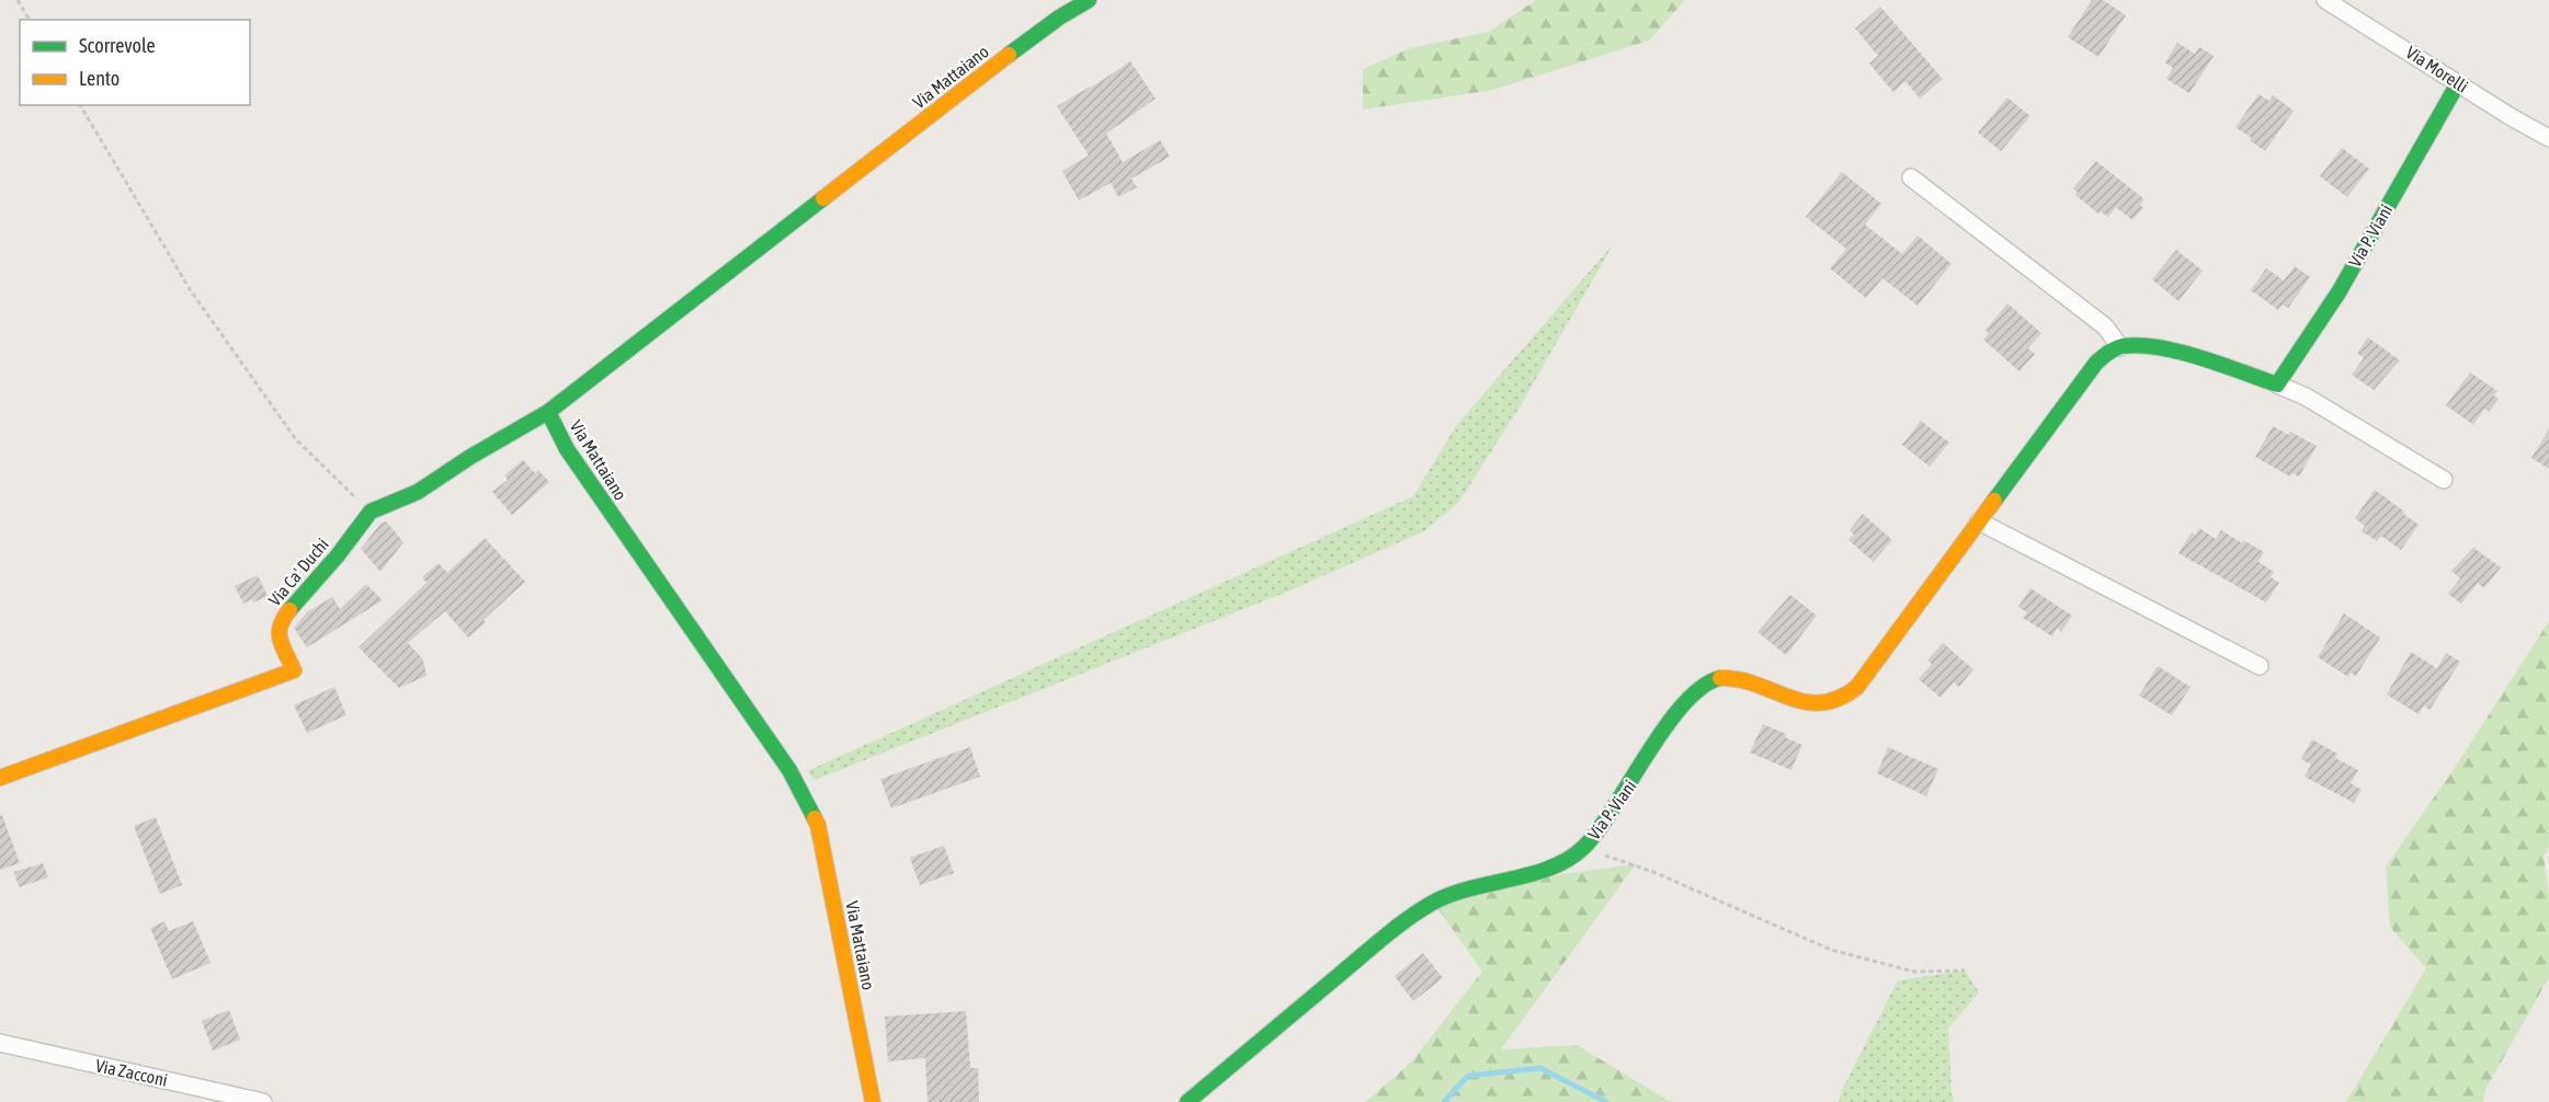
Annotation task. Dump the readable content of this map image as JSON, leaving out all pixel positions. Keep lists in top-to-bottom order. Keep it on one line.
{"streets":{"street":["Via Morelli","Via Mattaiano","Via P. Viani","Via Ca' Duchi","Via Zacconi"]},"crossings":[["Via Morelli","Via P. Viani"]],"legend":["Scorrevole","Lento"]}
